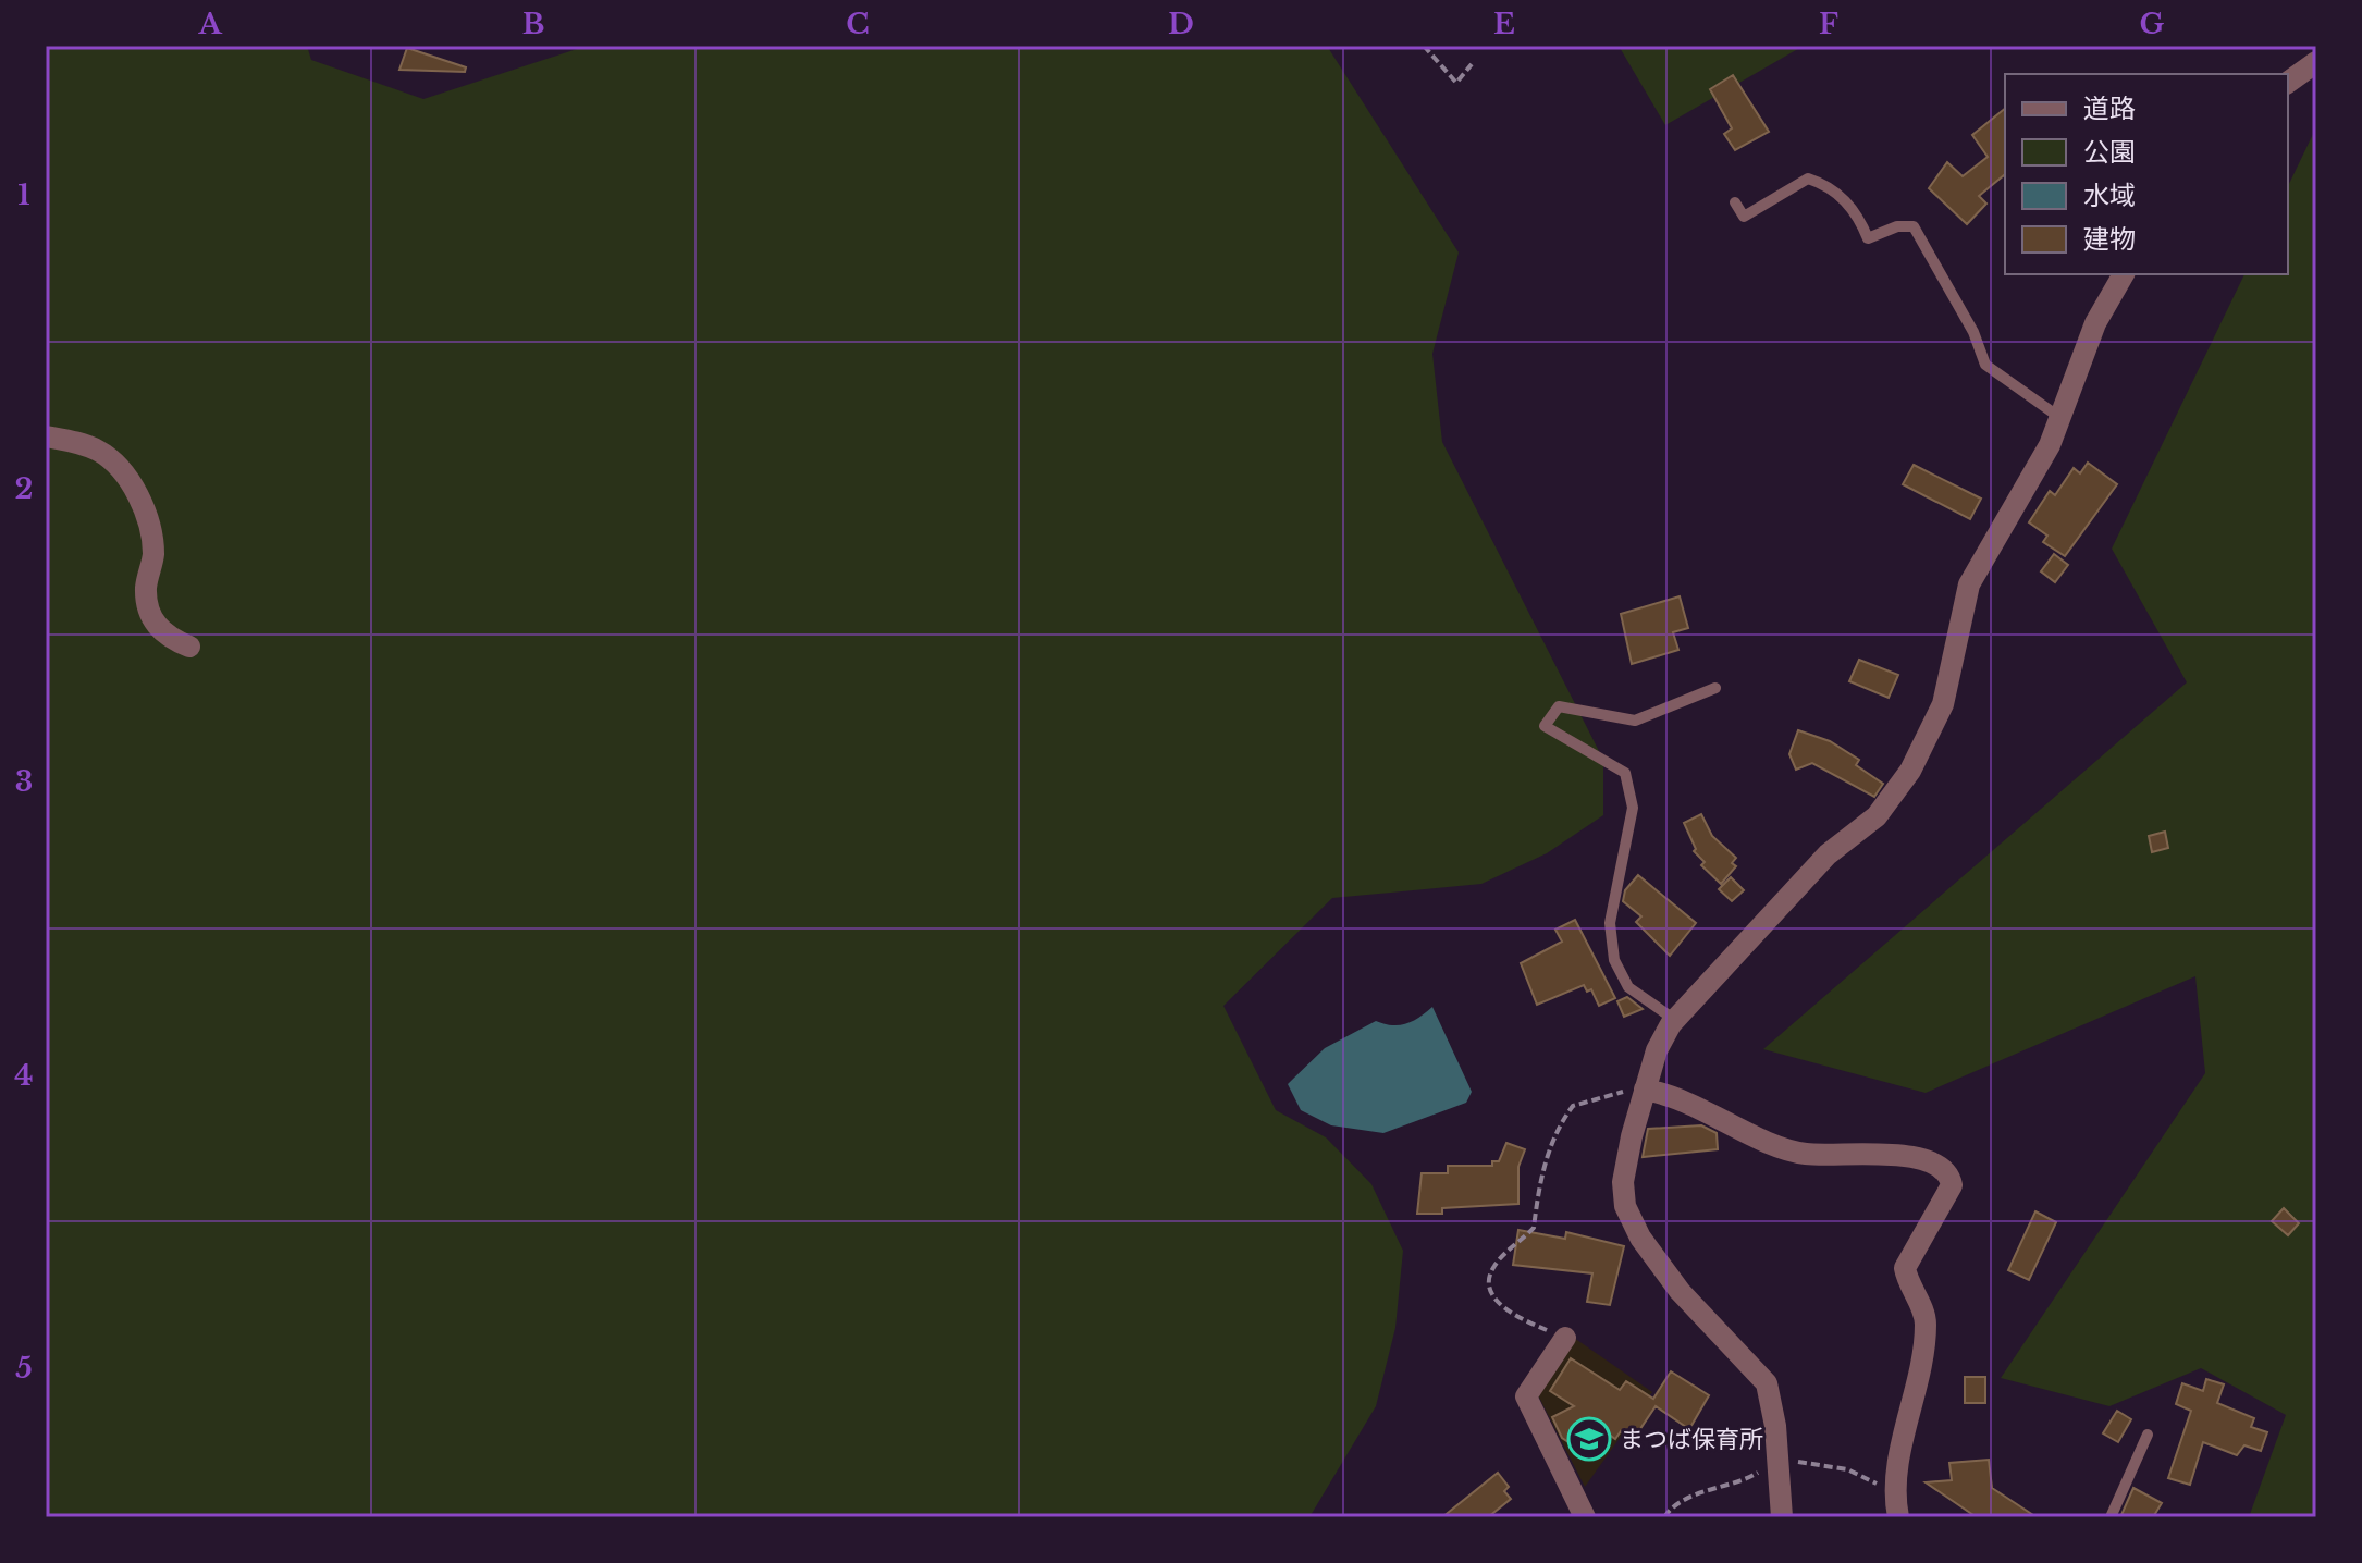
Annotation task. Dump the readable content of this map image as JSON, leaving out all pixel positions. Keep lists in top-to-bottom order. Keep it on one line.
{"places":{"school or university":["まつば保育所"]},"legend":["道路","公園","水域","建物"],"grid":{"columns":["A","B","C","D","E","F","G"],"rows":["1","2","3","4","5"]}}
